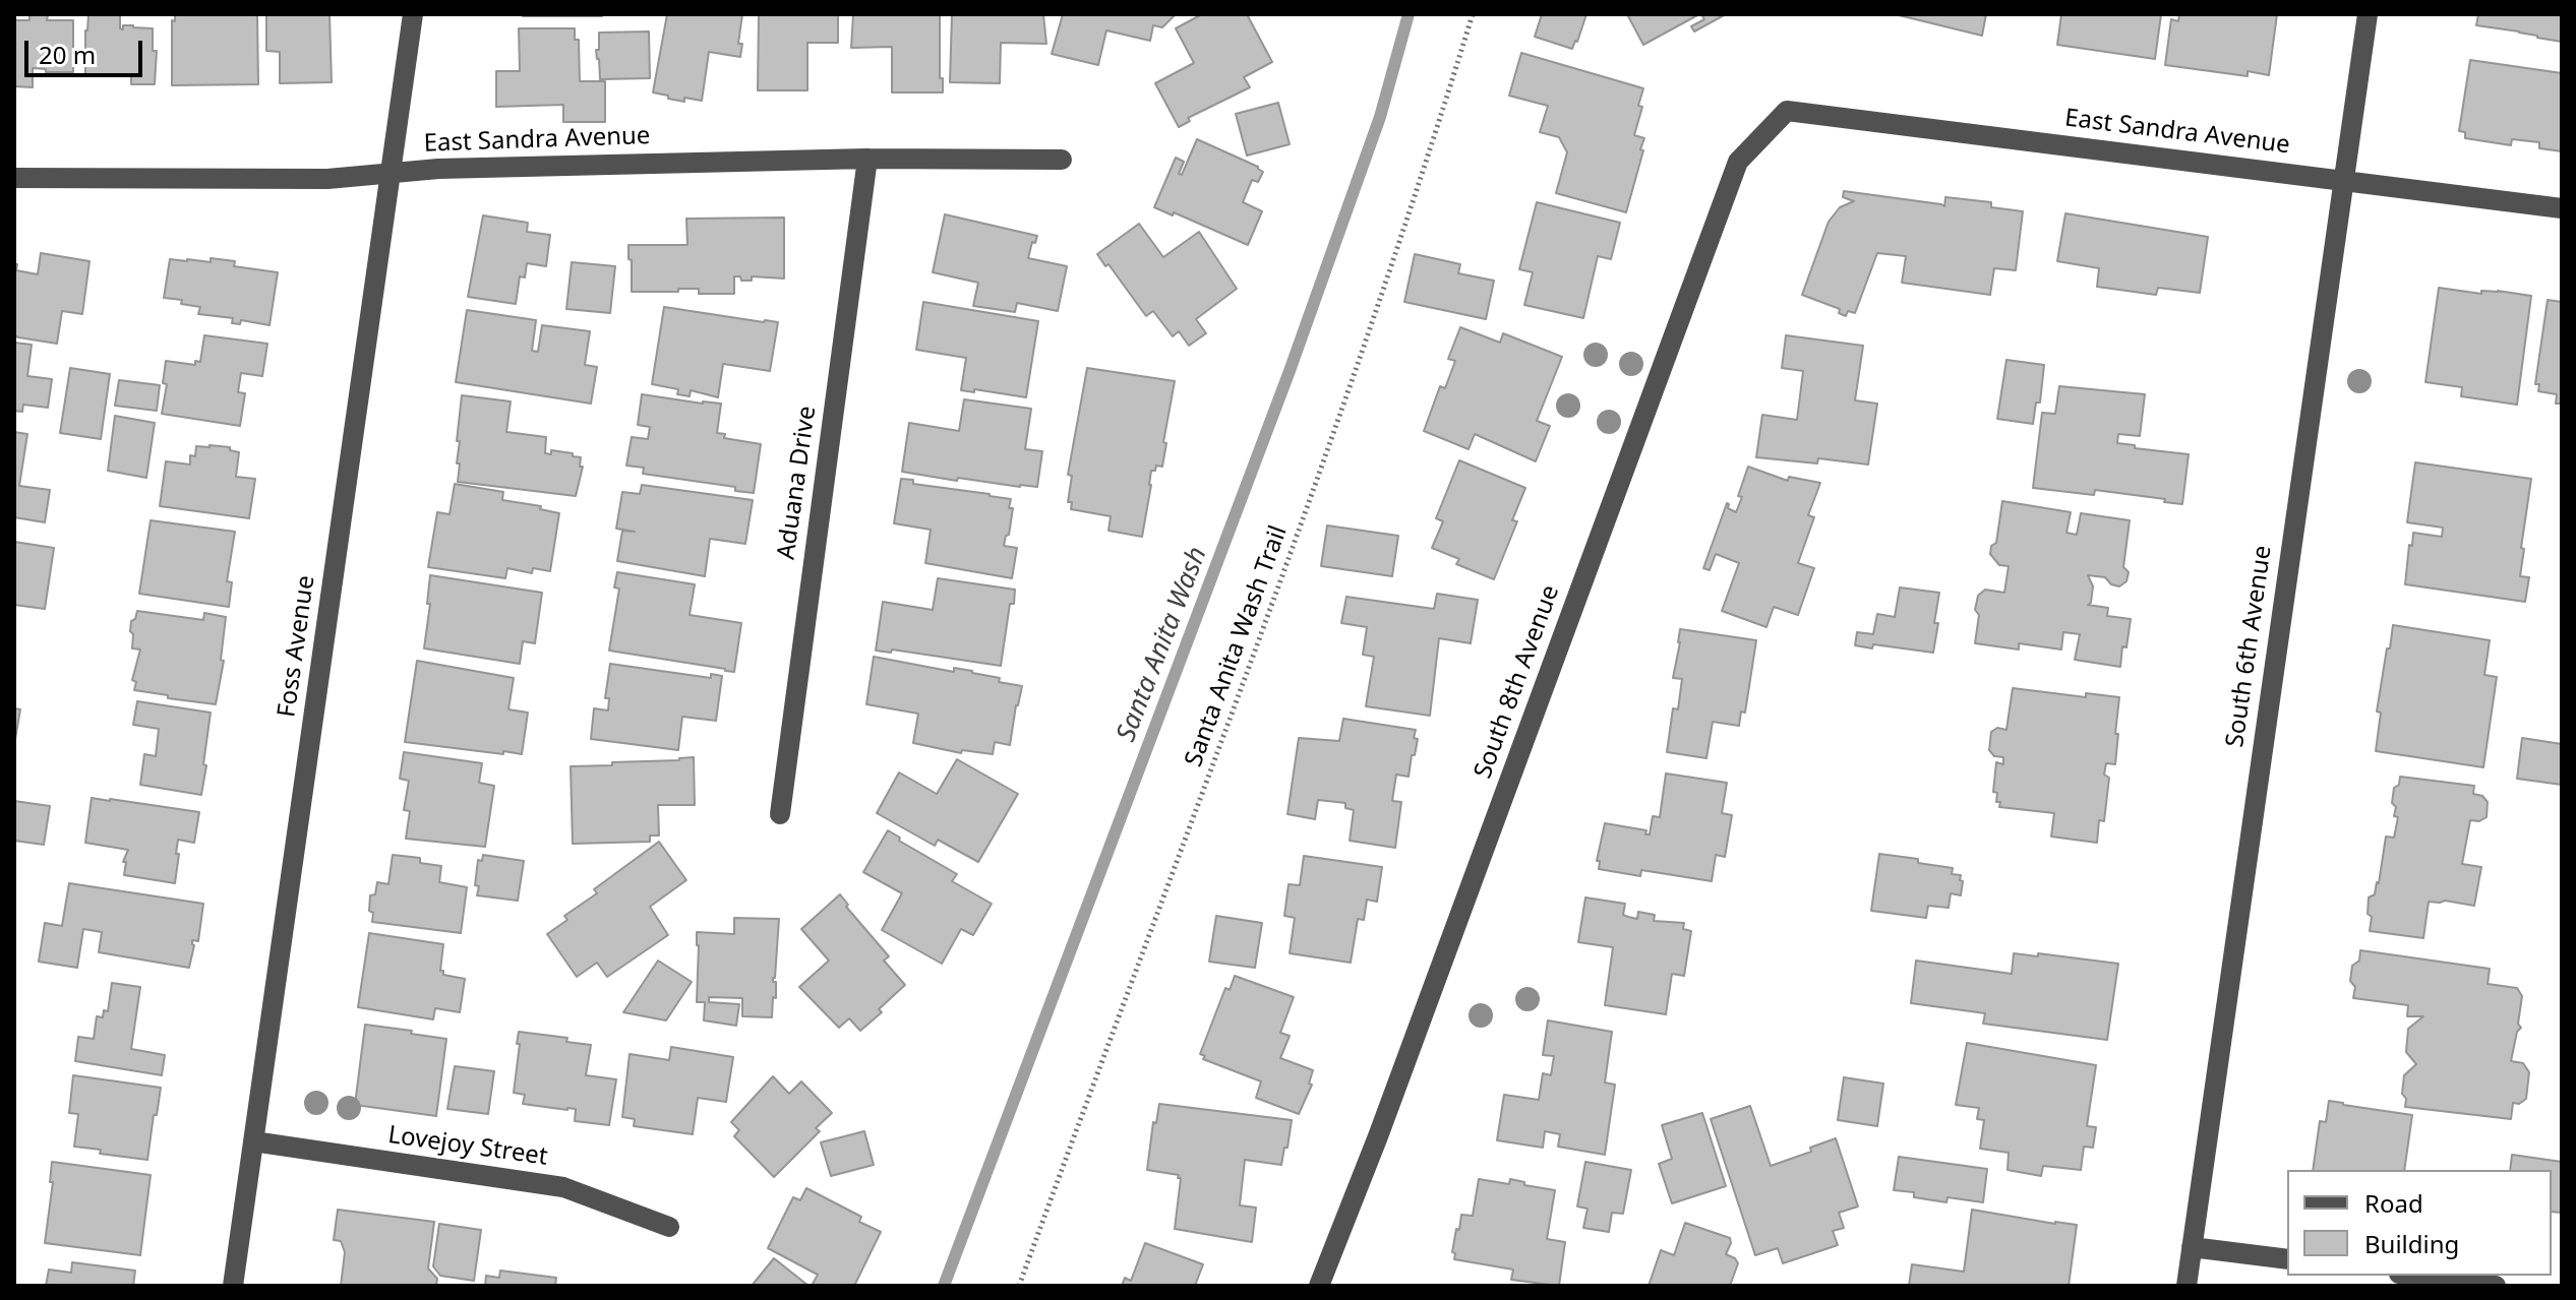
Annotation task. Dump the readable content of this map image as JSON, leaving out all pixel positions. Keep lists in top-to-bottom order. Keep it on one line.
{"streets":{"street":["East Sandra Avenue","Aduana Drive","Foss Avenue","South 6th Avenue","South 8th Avenue","Lovejoy Street"],"path":["Santa Anita Wash Trail"]},"crossings":[["East Sandra Avenue","Aduana Drive"],["East Sandra Avenue","Foss Avenue"],["East Sandra Avenue","South 6th Avenue"],["East Sandra Avenue","South 8th Avenue"],["Foss Avenue","Lovejoy Street"]],"water":["Santa Anita Wash"],"legend":["Road","Building"],"scale_bar":"20 m"}
